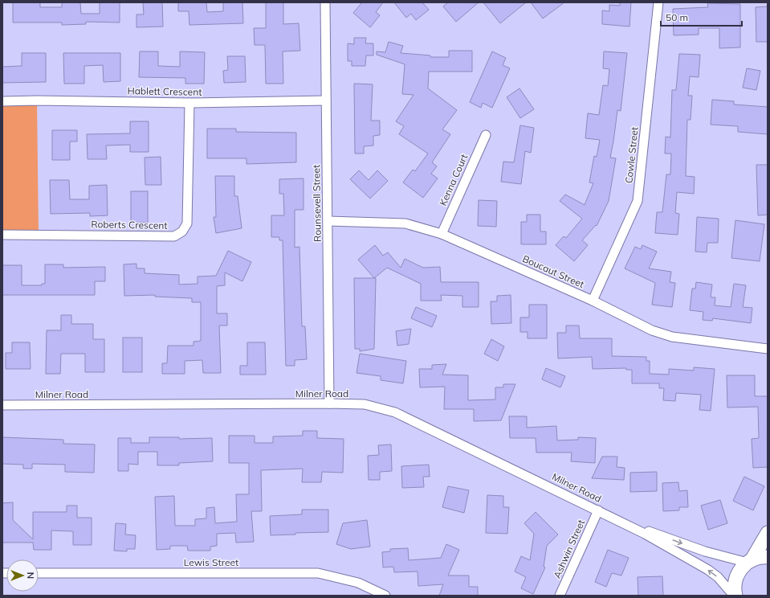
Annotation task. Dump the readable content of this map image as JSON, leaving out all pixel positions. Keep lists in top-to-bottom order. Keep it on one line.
{"streets":{"street":["Hablett Crescent","Cowle Street","Kenna Court","Rounsevell Street","Roberts Crescent","Boucaut Street","Milner Road","Ashwin Street","Lewis Street"]},"crossings":[["Hablett Crescent","Rounsevell Street"],["Hablett Crescent","Roberts Crescent"],["Cowle Street","Boucaut Street"],["Kenna Court","Boucaut Street"],["Rounsevell Street","Boucaut Street"],["Rounsevell Street","Milner Road"],["Milner Road","Ashwin Street"]],"scale_bar":"50 m","north":"right"}
